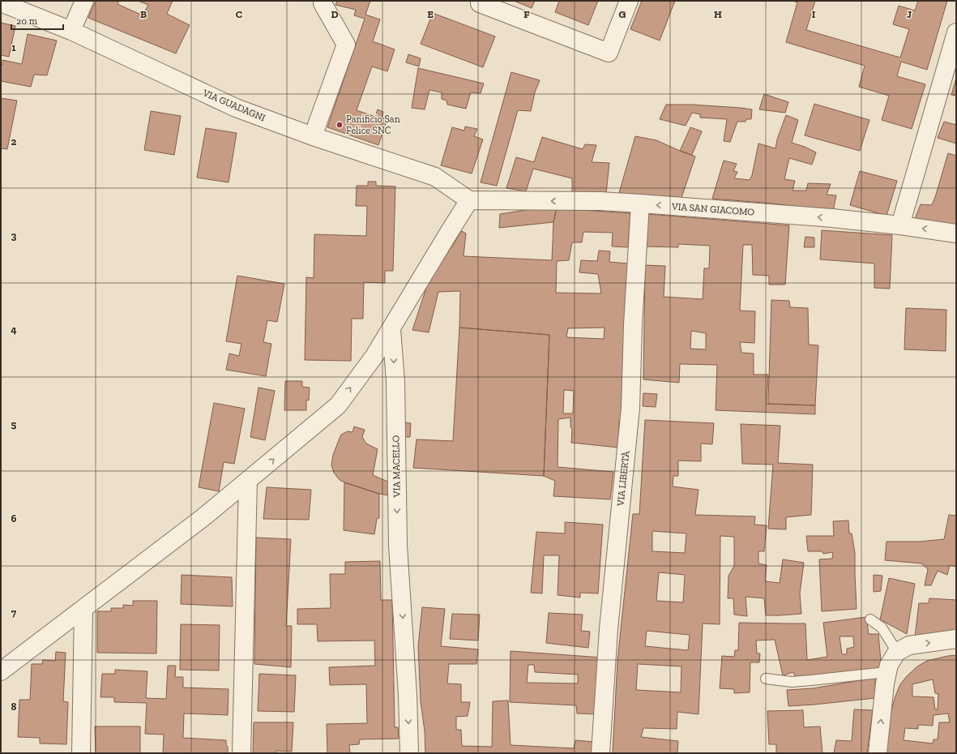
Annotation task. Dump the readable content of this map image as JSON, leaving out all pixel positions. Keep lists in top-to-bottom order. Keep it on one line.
{"streets":{"street":["VIA GUADAGNI","VIA SAN GIACOMO","VIA MACELLO","VIA LIBERTÀ"]},"crossings":[["VIA GUADAGNI","VIA SAN GIACOMO"],["VIA SAN GIACOMO","VIA LIBERTÀ"]],"one_way":["VIA SAN GIACOMO"],"places":["Panificio San Felice SNC"],"scale_bar":"20 m","grid":{"columns":["B","C","D","E","F","G","H","I","J"],"rows":["1","2","3","4","5","6","7","8"]}}
